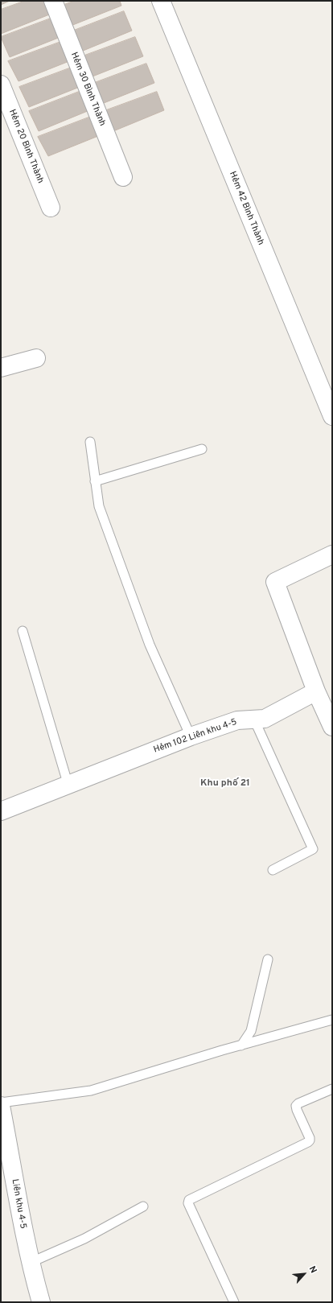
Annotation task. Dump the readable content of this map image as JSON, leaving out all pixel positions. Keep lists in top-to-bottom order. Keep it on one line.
{"streets":{"street":["Hẻm 30 Bình Thành","Hẻm 20 Bình Thành","Hẻm 42 Bình Thành","Hẻm 102 Liên khu 4-5","Liên khu 4-5"]},"districts":["Khu phố 21"],"north":"top right"}
